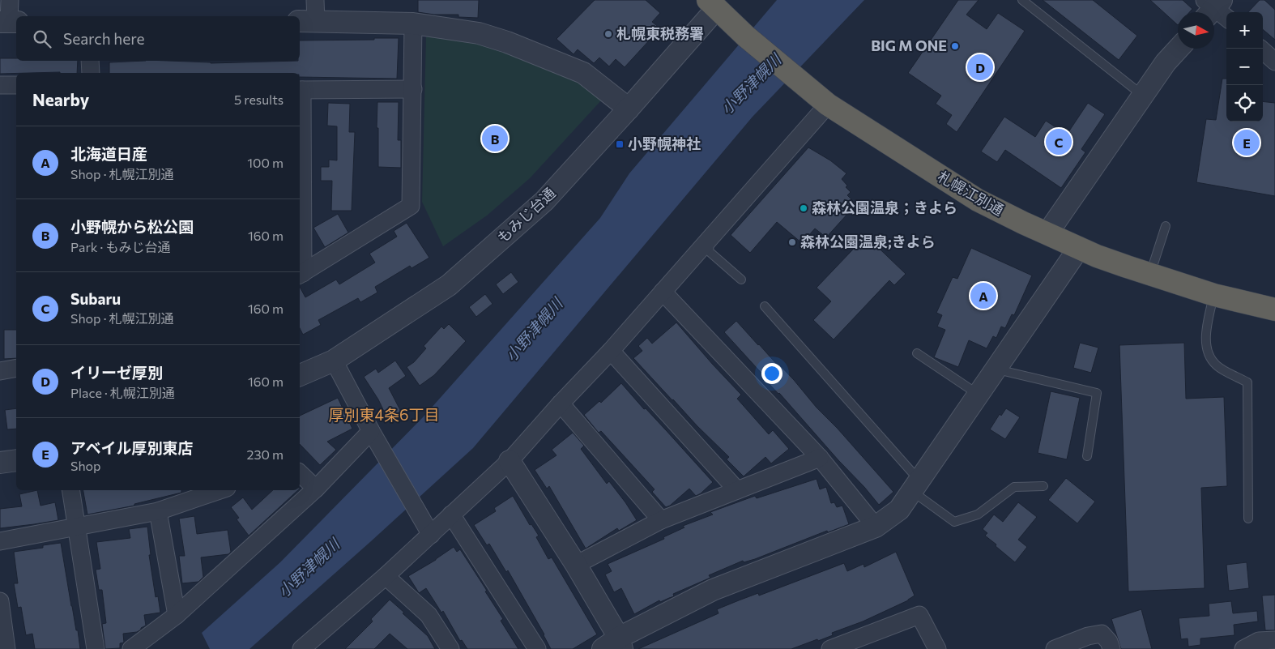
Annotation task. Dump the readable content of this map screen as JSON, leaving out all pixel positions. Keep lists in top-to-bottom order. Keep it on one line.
{"streets":{"highway":["札幌江別通"],"street":["もみじ台通"]},"crossings":[["札幌江別通","もみじ台通"]],"districts":["厚別東4条6丁目"],"water":["小野津幌川"],"places":{"other":["札幌東税務署","BIG M ONE","森林公園温泉；きよら","森林公園温泉;きよら"],"transit":["小野幌神社"]},"north":"right","page":{"map_buttons":["+","−"],"search":"Search here","pins":["D","B","C","E","A"],"heading":["Nearby","5 results"],"list":[{"mark":"A","name":"北海道日産","note":"Shop · 札幌江別通","value":"100 m"},{"mark":"B","name":"小野幌から松公園","note":"Park · もみじ台通","value":"160 m"},{"mark":"C","name":"Subaru","note":"Shop · 札幌江別通","value":"160 m"},{"mark":"D","name":"イリーゼ厚別","note":"Place · 札幌江別通","value":"160 m"},{"mark":"E","name":"アベイル厚別東店","note":"Shop","value":"230 m"}]}}
